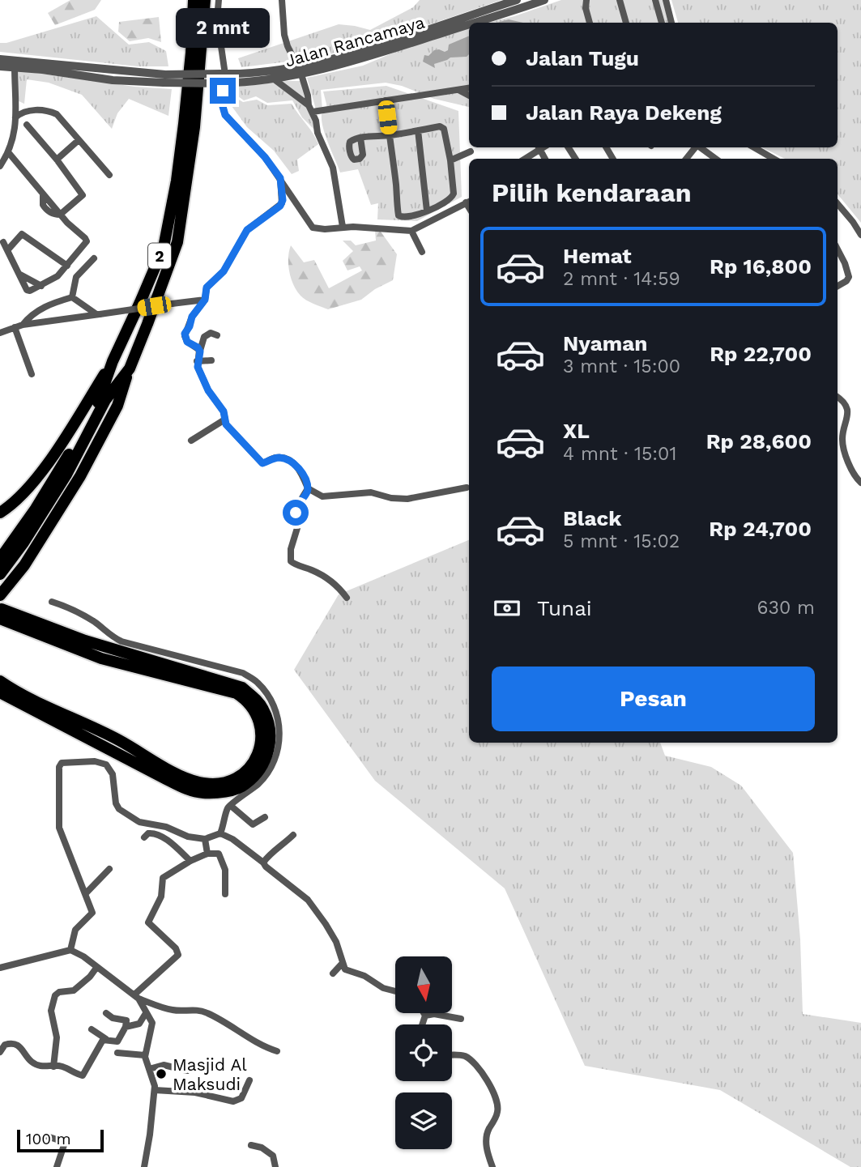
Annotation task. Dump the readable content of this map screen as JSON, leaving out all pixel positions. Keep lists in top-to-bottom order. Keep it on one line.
{"streets":{"highway":["2"],"street":["Jalan Rancamaya"]},"places":["Masjid Al Maksudi"],"scale_bar":"100 m","north":"bottom","page":{"bubble":"2 mnt","banner":["Jalan Tugu","Jalan Raya Dekeng"],"heading":"Pilih kendaraan","list":[{"name":"Hemat","note":"2 mnt · 14:59","value":"Rp 16,800"},{"name":"Nyaman","note":"3 mnt · 15:00","value":"Rp 22,700"},{"name":"XL","note":"4 mnt · 15:01","value":"Rp 28,600"},{"name":"Black","note":"5 mnt · 15:02","value":"Rp 24,700"}],"pay":["Tunai","630 m"],"buttons":"Pesan","scale":"100 m"}}
